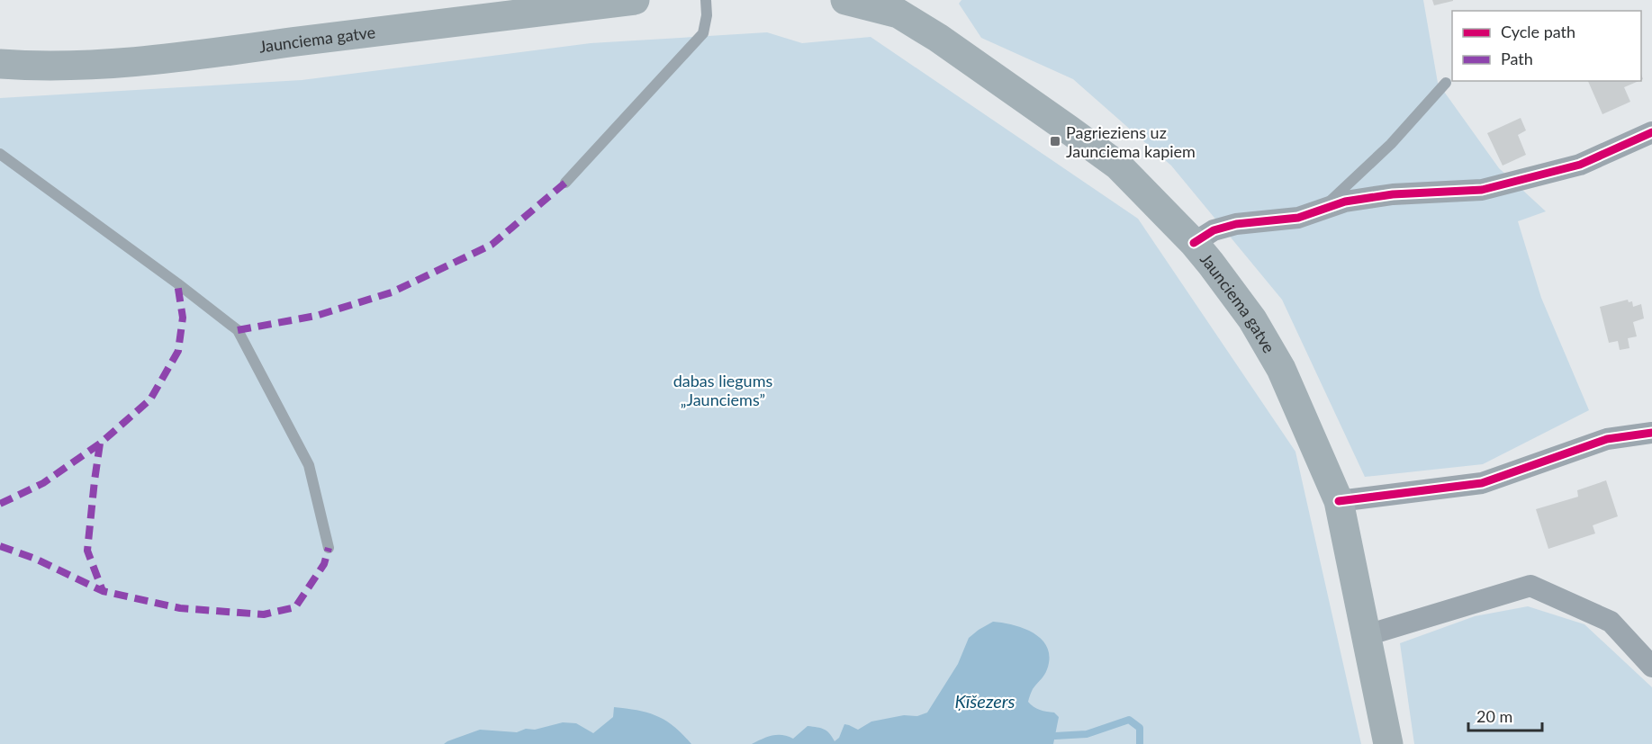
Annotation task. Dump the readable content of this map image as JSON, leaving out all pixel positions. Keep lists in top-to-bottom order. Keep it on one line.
{"streets":{"main road":["Jaunciema gatve"]},"water":["Ķīšezers"],"parks":["dabas liegums „Jaunciems”"],"places":{"transit":["Pagrieziens uz Jaunciema kapiem"]},"legend":["Cycle path","Path"],"scale_bar":"20 m"}
